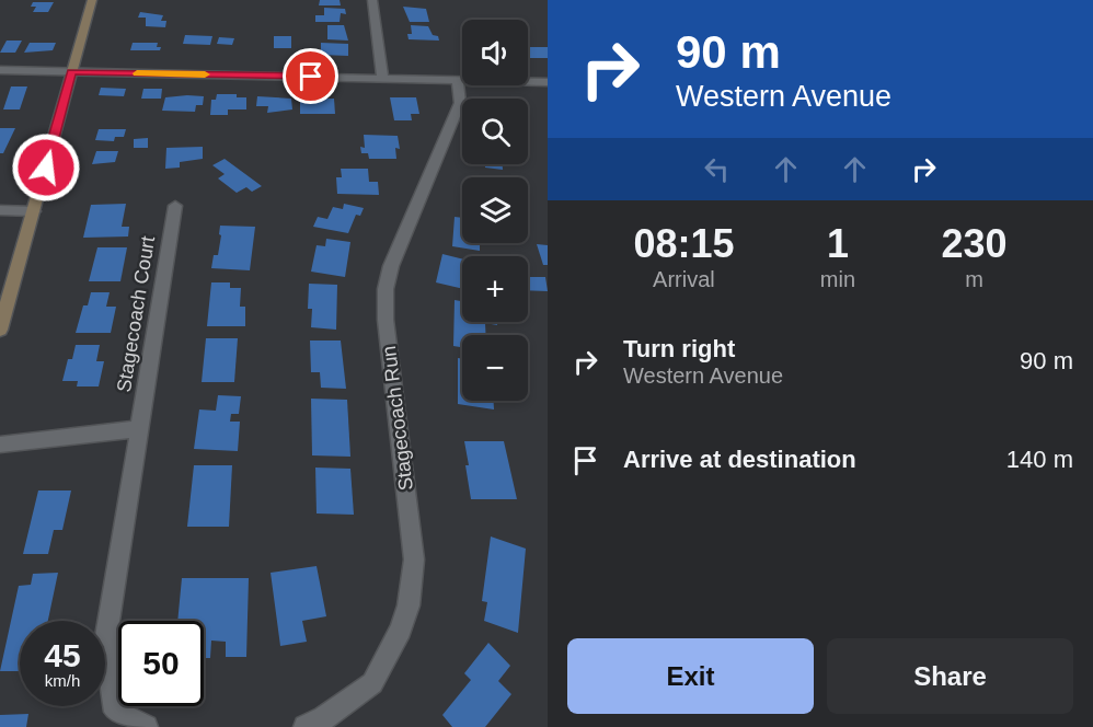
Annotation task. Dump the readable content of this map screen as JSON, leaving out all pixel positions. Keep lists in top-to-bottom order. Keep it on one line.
{"streets":{"street":["Stagecoach Court","Stagecoach Run"]},"page":{"turn":["90 m","Western Avenue"],"map_buttons":["+","−"],"eta":["08:15","Arrival","1","min","230","m"],"list":[{"name":"Turn right","note":"Western Avenue","value":"90 m"},{"name":"Arrive at destination","value":"140 m"}],"speed":"45 km/h","limit":"50","buttons":["Exit","Share"]}}
